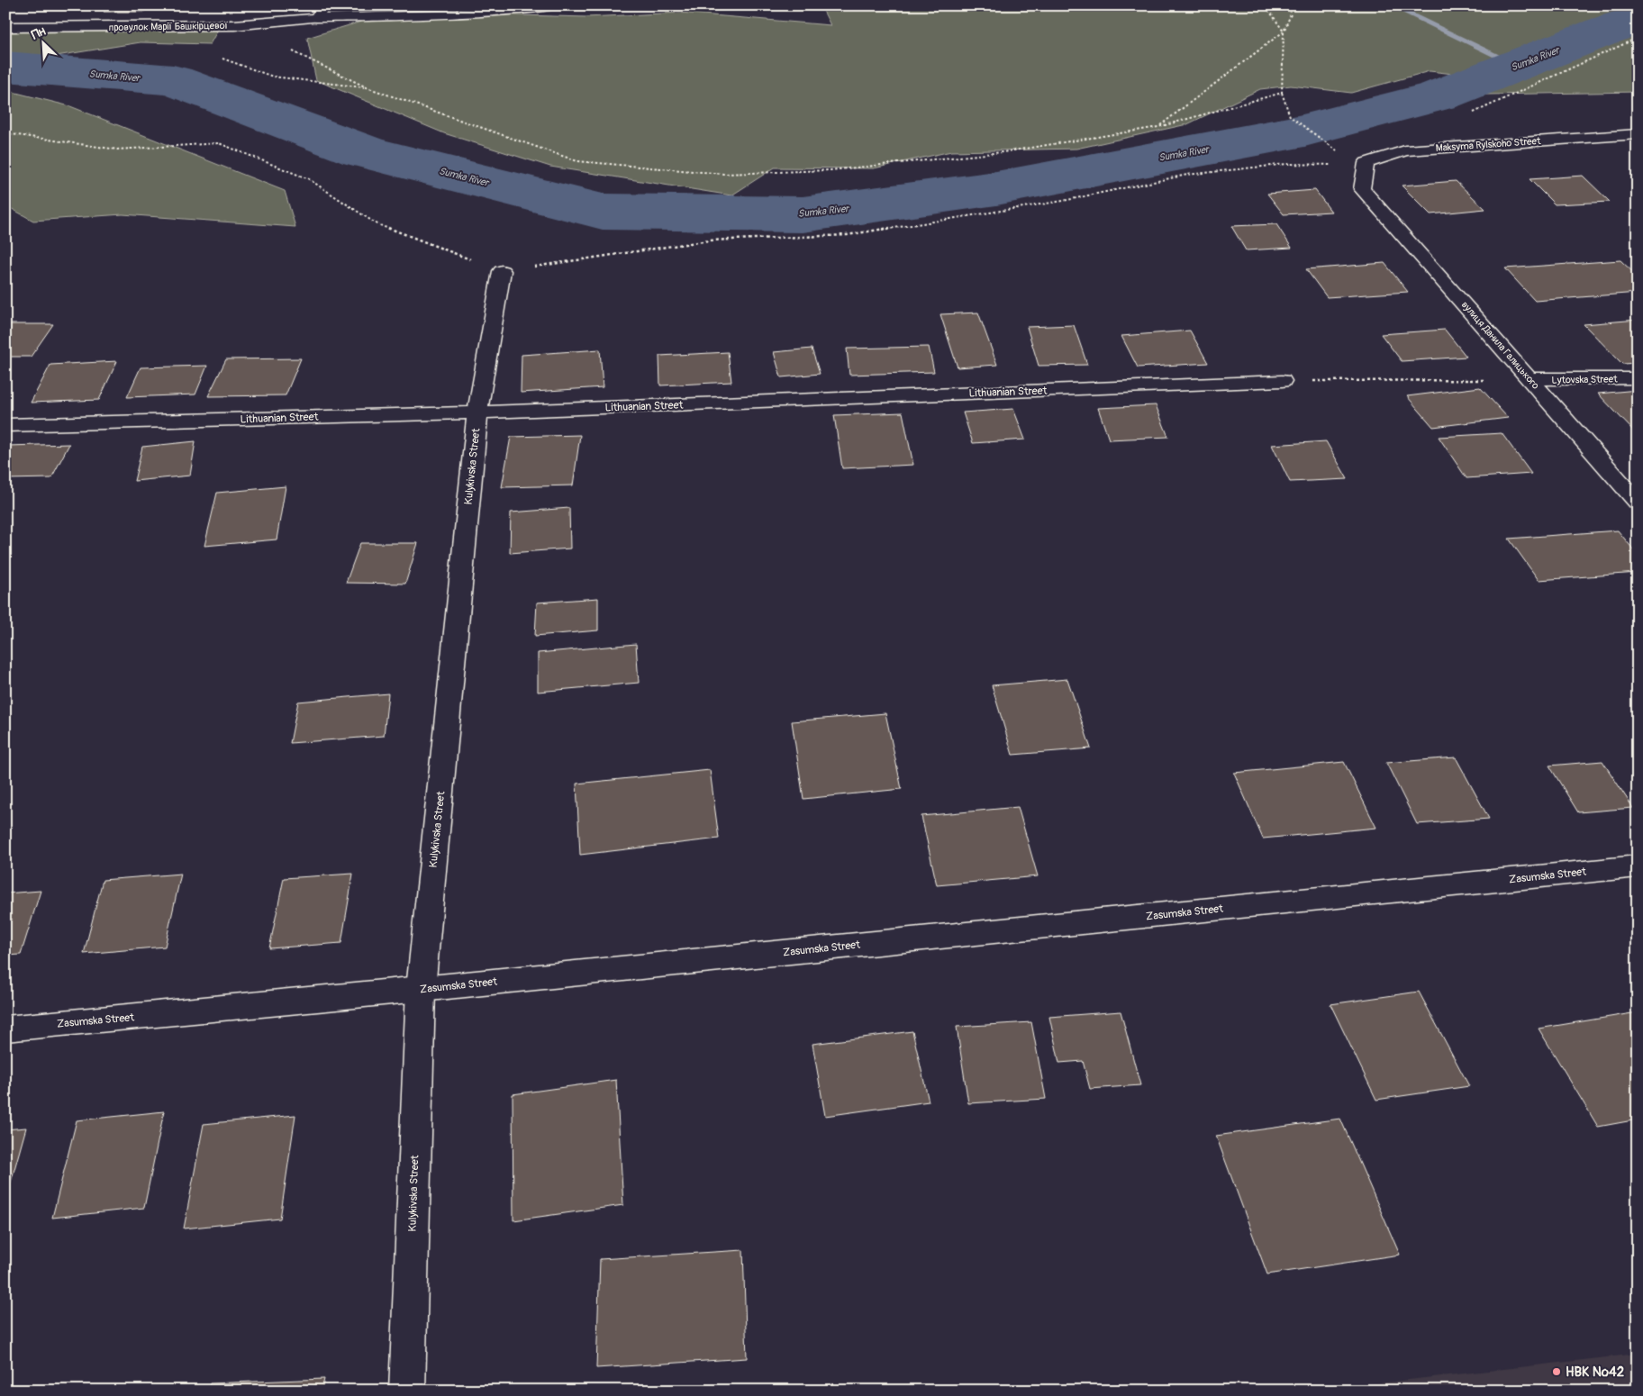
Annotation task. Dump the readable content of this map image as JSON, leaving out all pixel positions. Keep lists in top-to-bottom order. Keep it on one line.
{"streets":{"street":["провулок Марії Башкірцевої","Maksyma Rylskoho Street","вулиця Данила Галицького","Lytovska Street","Lithuanian Street","Kulykivska Street","Zasumska Street"]},"crossings":[["Maksyma Rylskoho Street","вулиця Данила Галицького"],["вулиця Данила Галицького","Lytovska Street"],["Lithuanian Street","Kulykivska Street"],["Kulykivska Street","Zasumska Street"]],"water":["Sumka River"],"places":["НВК №42"],"north":"top left"}
